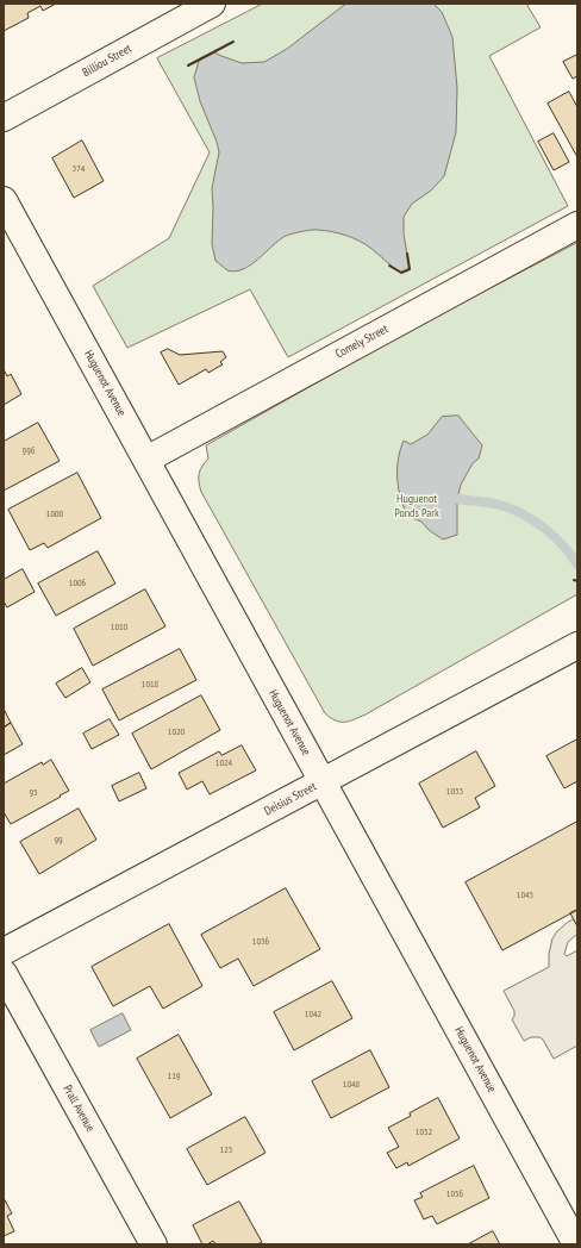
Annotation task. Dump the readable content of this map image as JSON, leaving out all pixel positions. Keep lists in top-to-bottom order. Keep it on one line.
{"streets":{"street":["Billiou Street","Comely Street","Huguenot Avenue","Deisius Street","Prall Avenue"]},"crossings":[["Comely Street","Huguenot Avenue"],["Huguenot Avenue","Deisius Street"]],"parks":["Huguenot Ponds Park"],"house_numbers":["374","996","1000","1006","1010","1018","1020","1024","1033","95","99","1045","1036","1042","119","1048","1052","125","1056"]}
